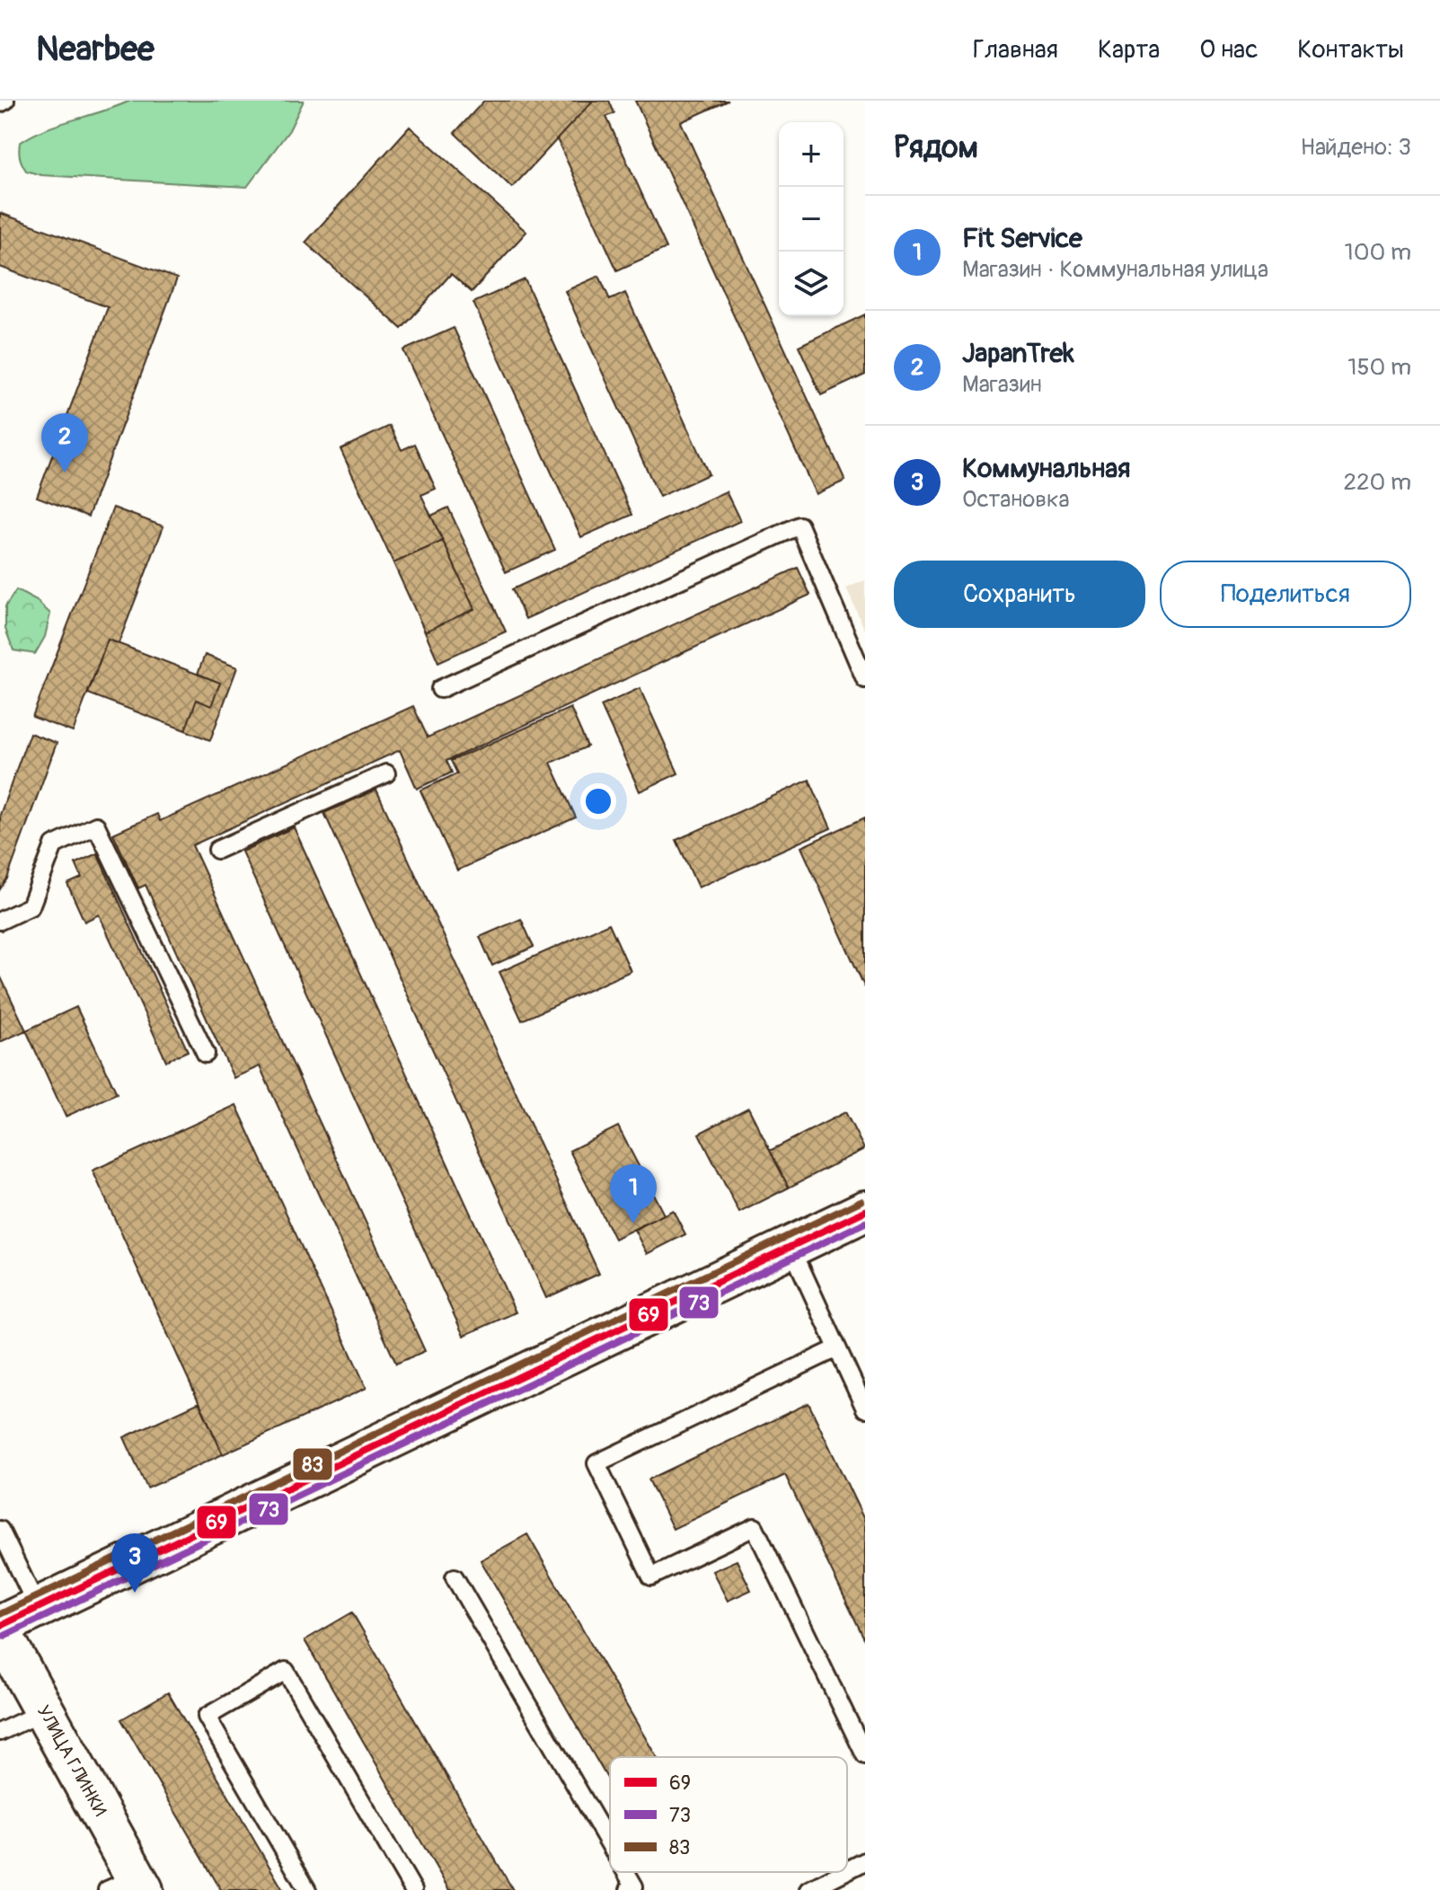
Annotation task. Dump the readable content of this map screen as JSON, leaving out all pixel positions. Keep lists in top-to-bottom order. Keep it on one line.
{"streets":{"street":["УЛИЦА ГЛИНКИ"]},"lines":["transit line 83","transit line 69","transit line 73"],"legend":["69","73","83"],"page":{"header":"Nearbee","nav":["Главная","Карта","О нас","Контакты"],"heading":["Рядом","Найдено: 3"],"map_buttons":["+","−"],"list":[{"mark":"1","name":"Fit Service","note":"Магазин · Коммунальная улица","value":"100 m"},{"mark":"2","name":"JapanTrek","note":"Магазин","value":"150 m"},{"mark":"3","name":"Коммунальная","note":"Остановка","value":"220 m"}],"pins":["2","1","3"],"buttons":["Сохранить","Поделиться"]}}
